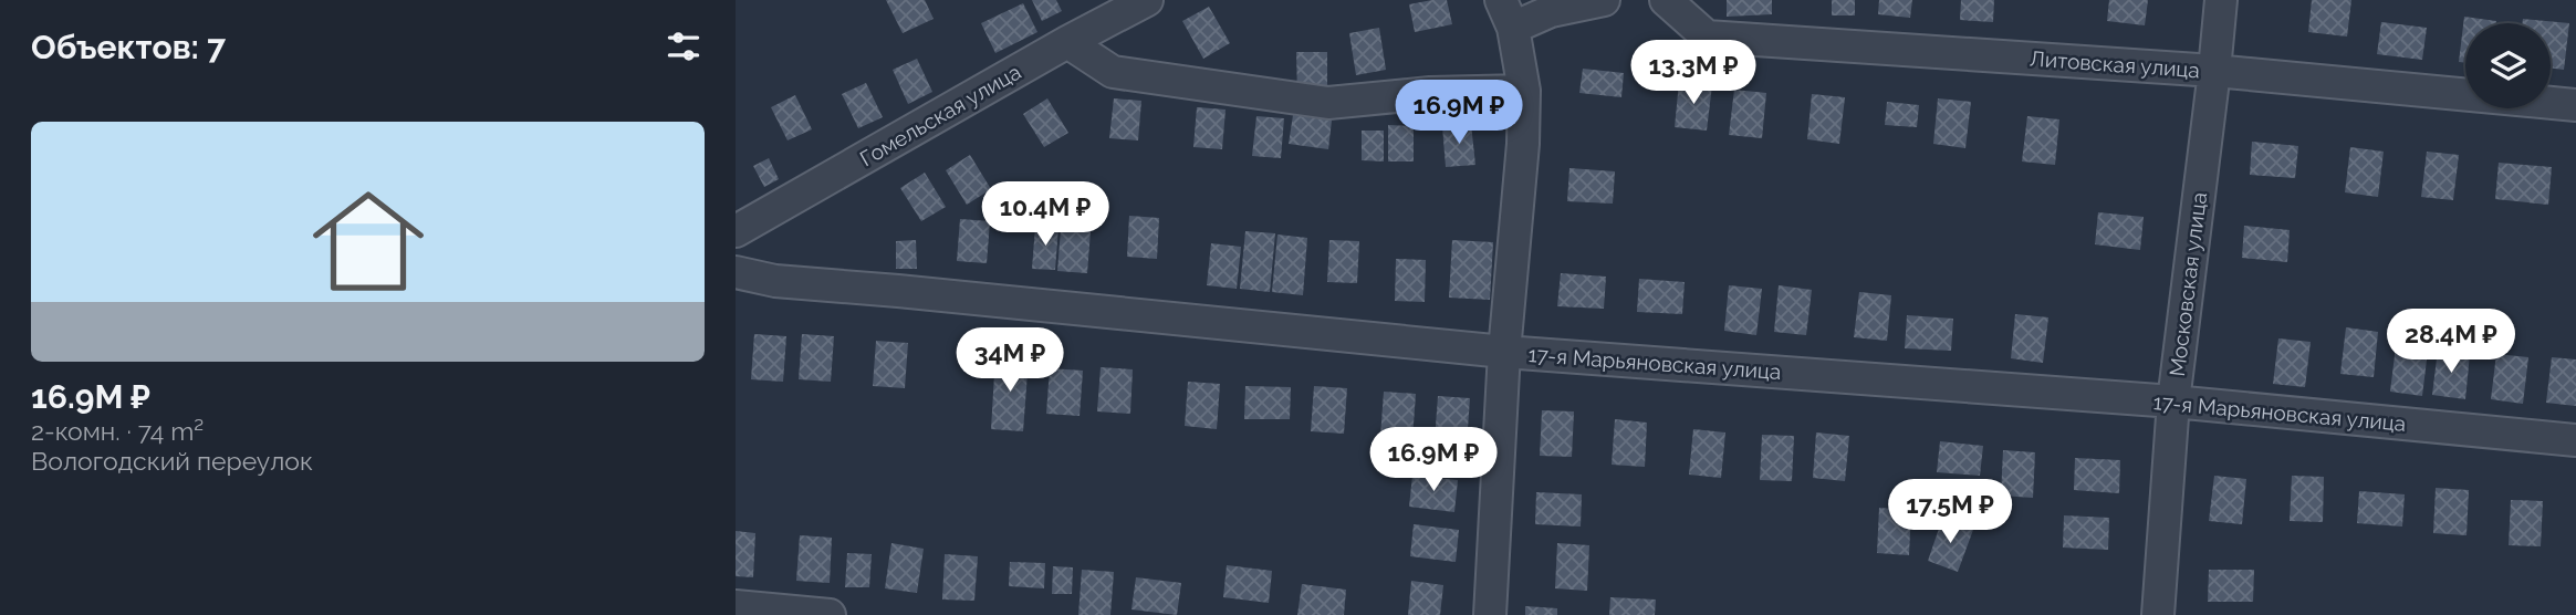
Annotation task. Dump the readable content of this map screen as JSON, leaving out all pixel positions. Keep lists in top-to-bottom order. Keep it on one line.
{"streets":{"street":["Литовская улица","Гомельская улица","Московская улица","17-я Марьяновская улица"]},"crossings":[["Литовская улица","Московская улица"],["Московская улица","17-я Марьяновская улица"]],"page":{"heading":"Объектов: 7","price":["13.3M ₽","16.9M ₽","10.4M ₽","28.4M ₽","34M ₽","16.9M ₽","17.5M ₽"],"list":[{"name":"16.9M ₽","note":"2-комн. · 74 m² · Вологодский переулок"}]}}
